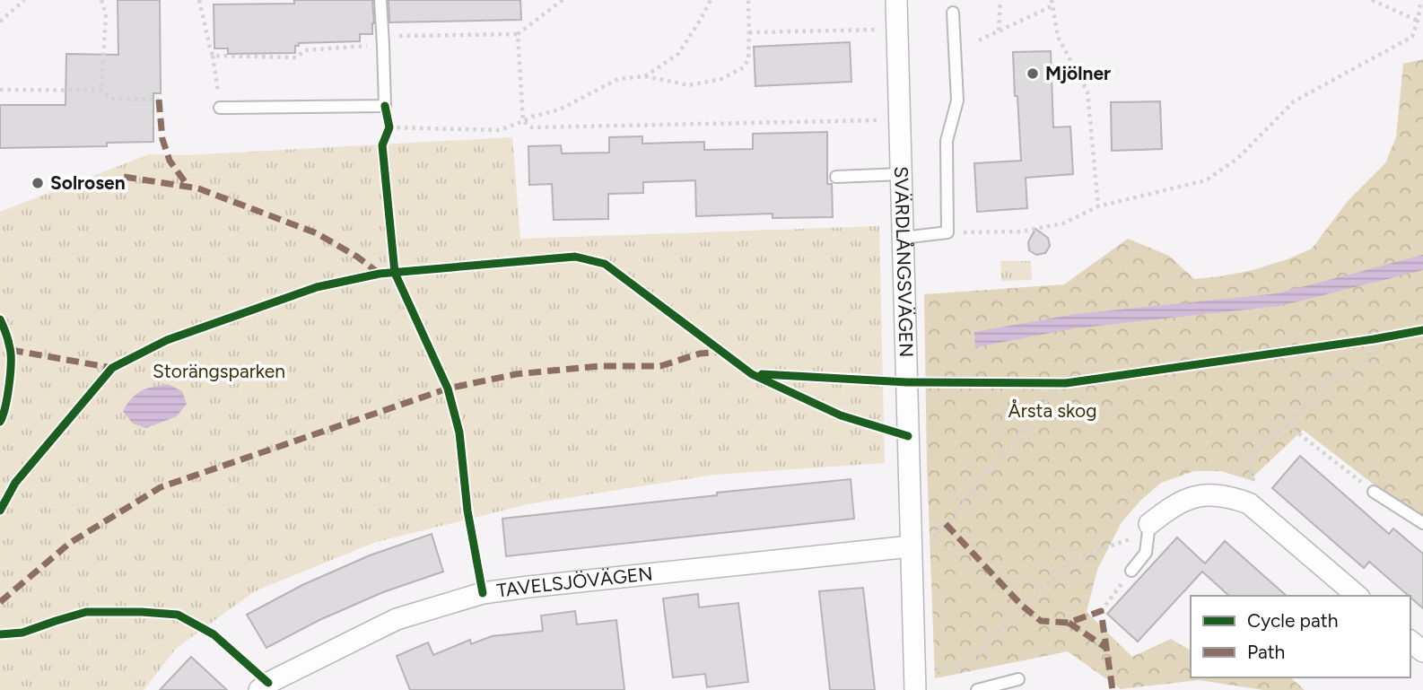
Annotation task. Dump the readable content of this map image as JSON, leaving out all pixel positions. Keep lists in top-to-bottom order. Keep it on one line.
{"streets":{"street":["SVÄRDLÅNGSVÄGEN","TAVELSJÖVÄGEN"]},"crossings":[["SVÄRDLÅNGSVÄGEN","TAVELSJÖVÄGEN"]],"parks":["Storängsparken","Årsta skog"],"places":["Mjölner","Solrosen"],"legend":["Cycle path","Path"]}
